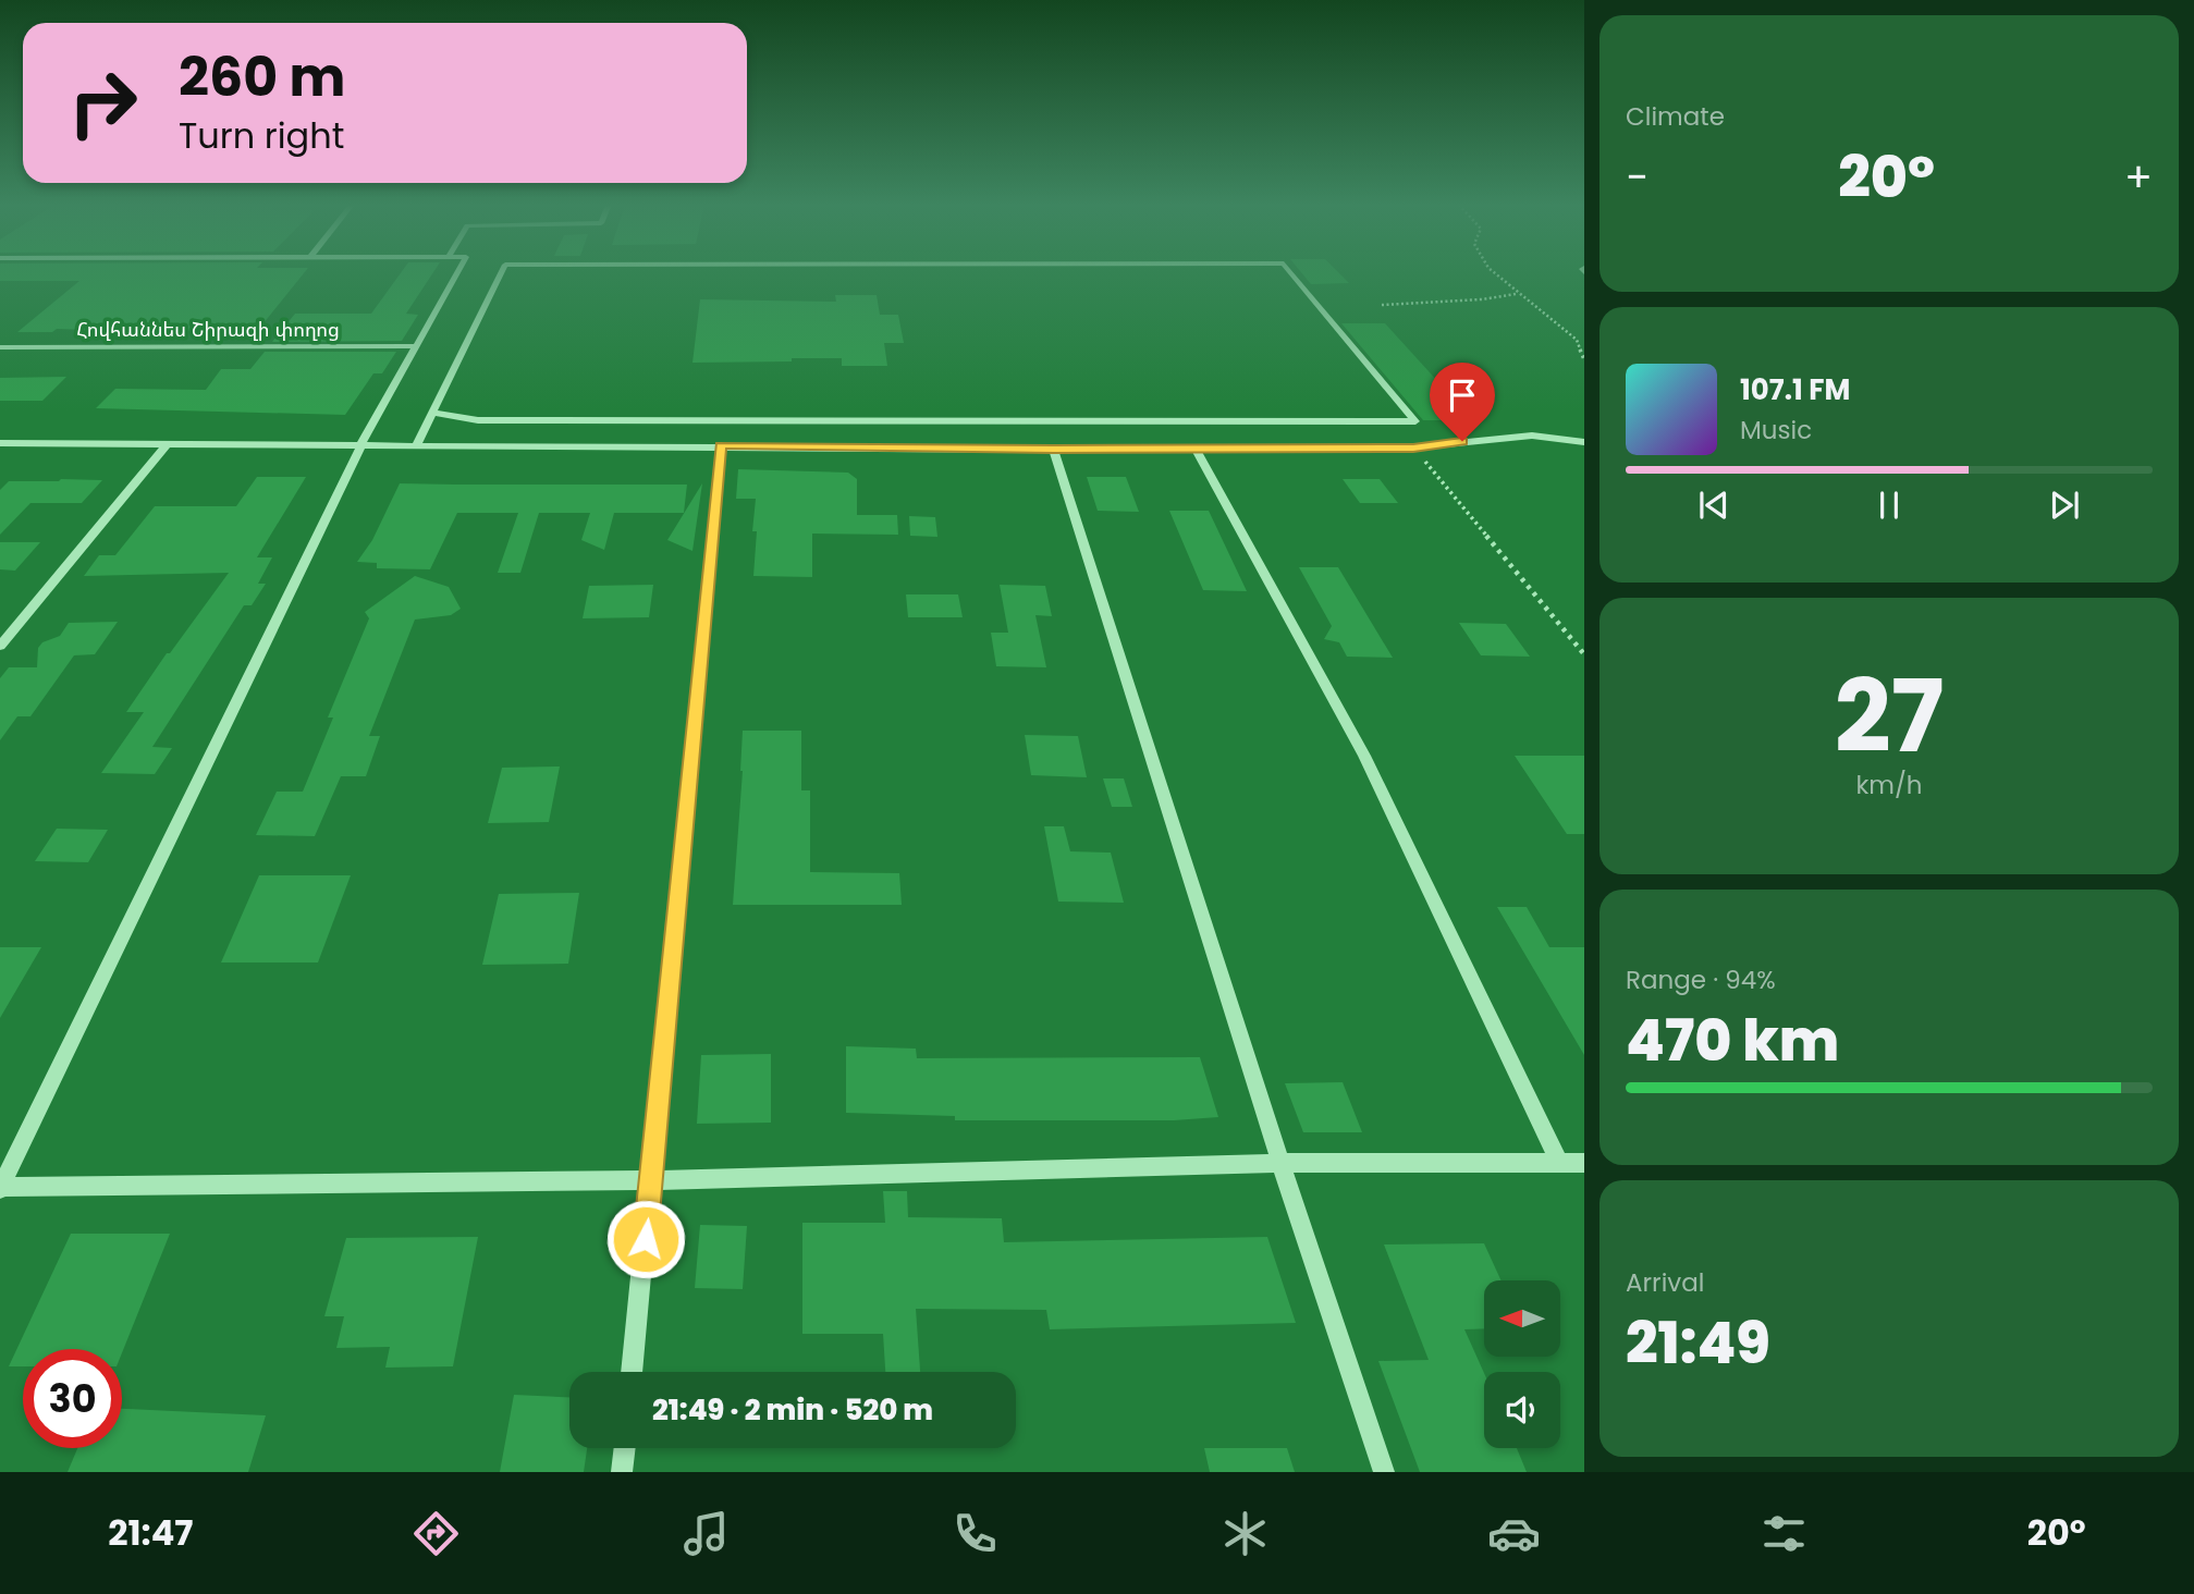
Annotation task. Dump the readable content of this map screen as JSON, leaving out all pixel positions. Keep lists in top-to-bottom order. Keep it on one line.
{"streets":{"street":["Հովհաննես Շիրազի փողոց"]},"north":"left","page":{"tile":["Climate",["27","km/h"],["Range · 94%","470 km"],["Arrival","21:49"]],"turn":["260 m","Turn right"],"heat":["−","20°","+"],"song":["107.1 FM","Music"],"limit":"30","trip":"21:49 · 2 min · 520 m","tabs":["21:47","20°"]}}
